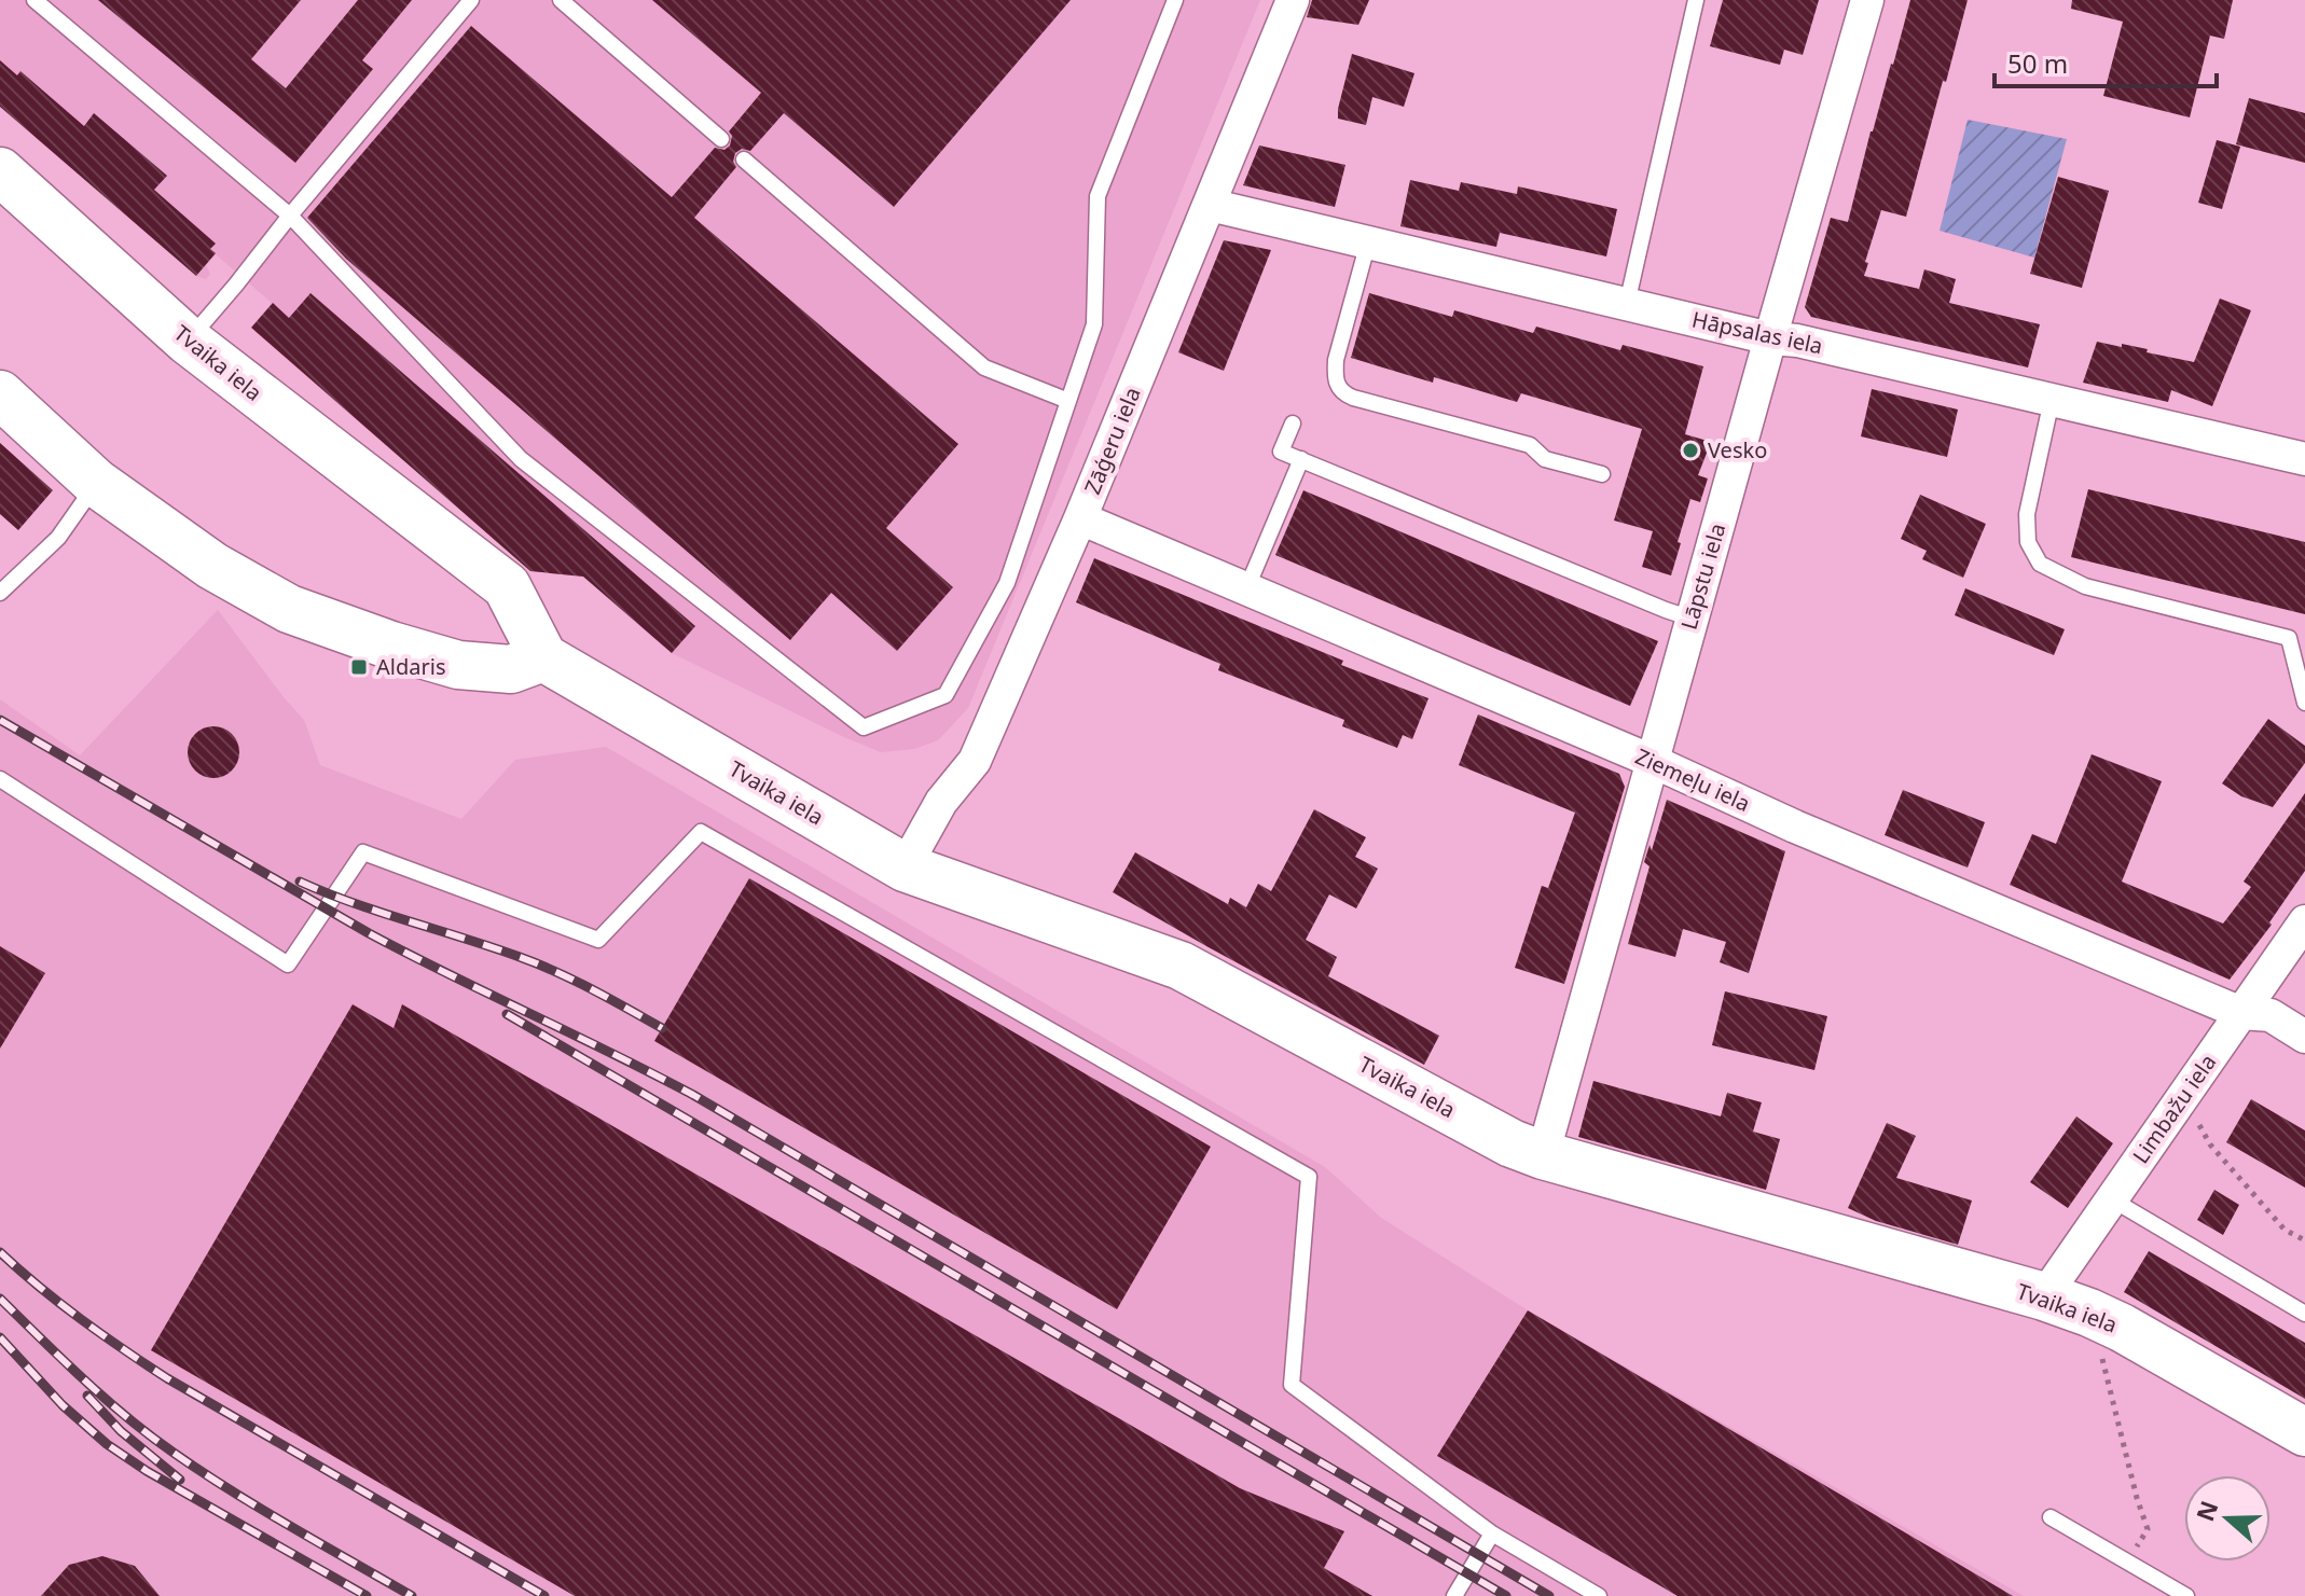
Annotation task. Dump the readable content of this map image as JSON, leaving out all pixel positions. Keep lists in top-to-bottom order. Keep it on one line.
{"streets":{"main road":["Tvaika iela"],"street":["Hāpsalas iela","Zāģeru iela","Lāpstu iela","Ziemeļu iela","Limbažu iela"]},"crossings":[["Hāpsalas iela","Zāģeru iela"],["Hāpsalas iela","Lāpstu iela"],["Tvaika iela","Zāģeru iela"],["Tvaika iela","Lāpstu iela"],["Tvaika iela","Limbažu iela"],["Zāģeru iela","Ziemeļu iela"],["Lāpstu iela","Ziemeļu iela"],["Ziemeļu iela","Limbažu iela"]],"places":{"other":["Vesko"],"transit":["Aldaris"]},"scale_bar":"50 m","north":"left"}
